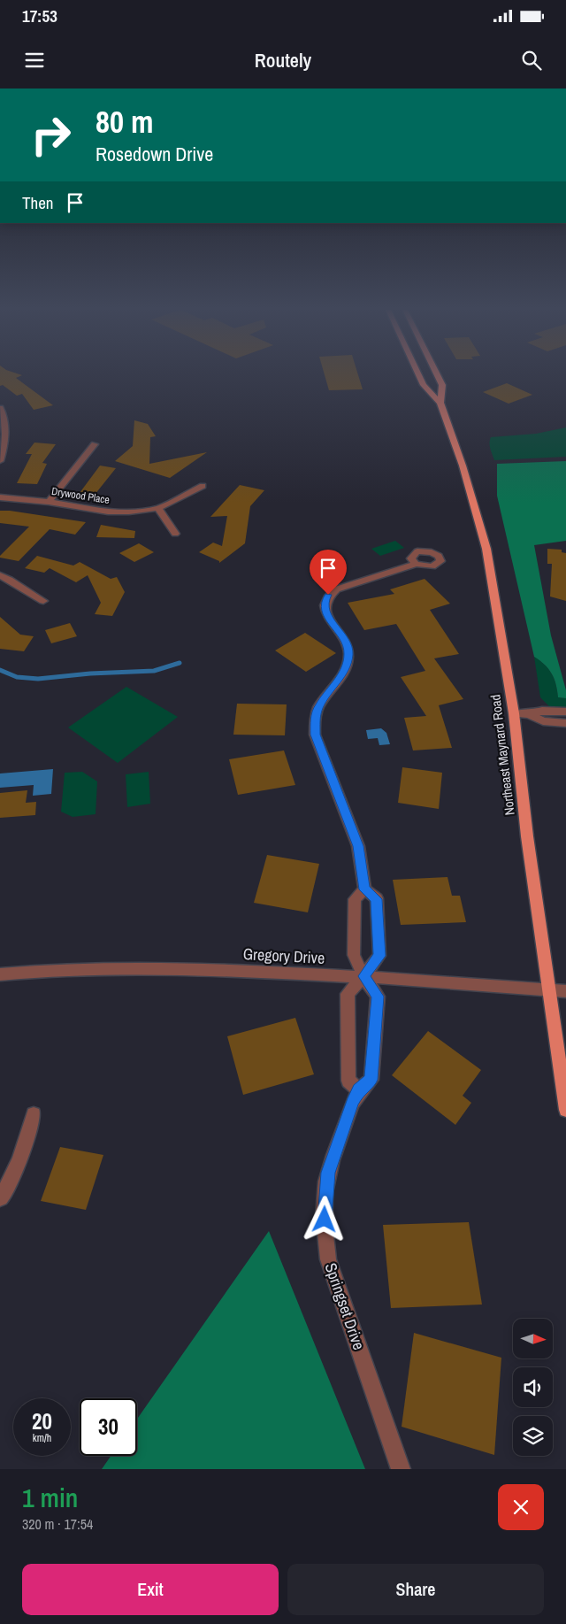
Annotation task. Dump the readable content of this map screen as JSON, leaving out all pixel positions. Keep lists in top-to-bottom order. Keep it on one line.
{"streets":{"main road":["Northeast Maynard Road"],"street":["Drywood Place","Gregory Drive","Springset Drive"]},"crossings":[["Northeast Maynard Road","Gregory Drive"],["Gregory Drive","Springset Drive"]],"north":"right","page":{"status":"17:53","header":"Routely","turn":["80 m","Rosedown Drive"],"then":"Then","speed":"20 km/h","limit":"30","heading":["1 min","320 m · 17:54"],"buttons":["Exit","Share"]}}
